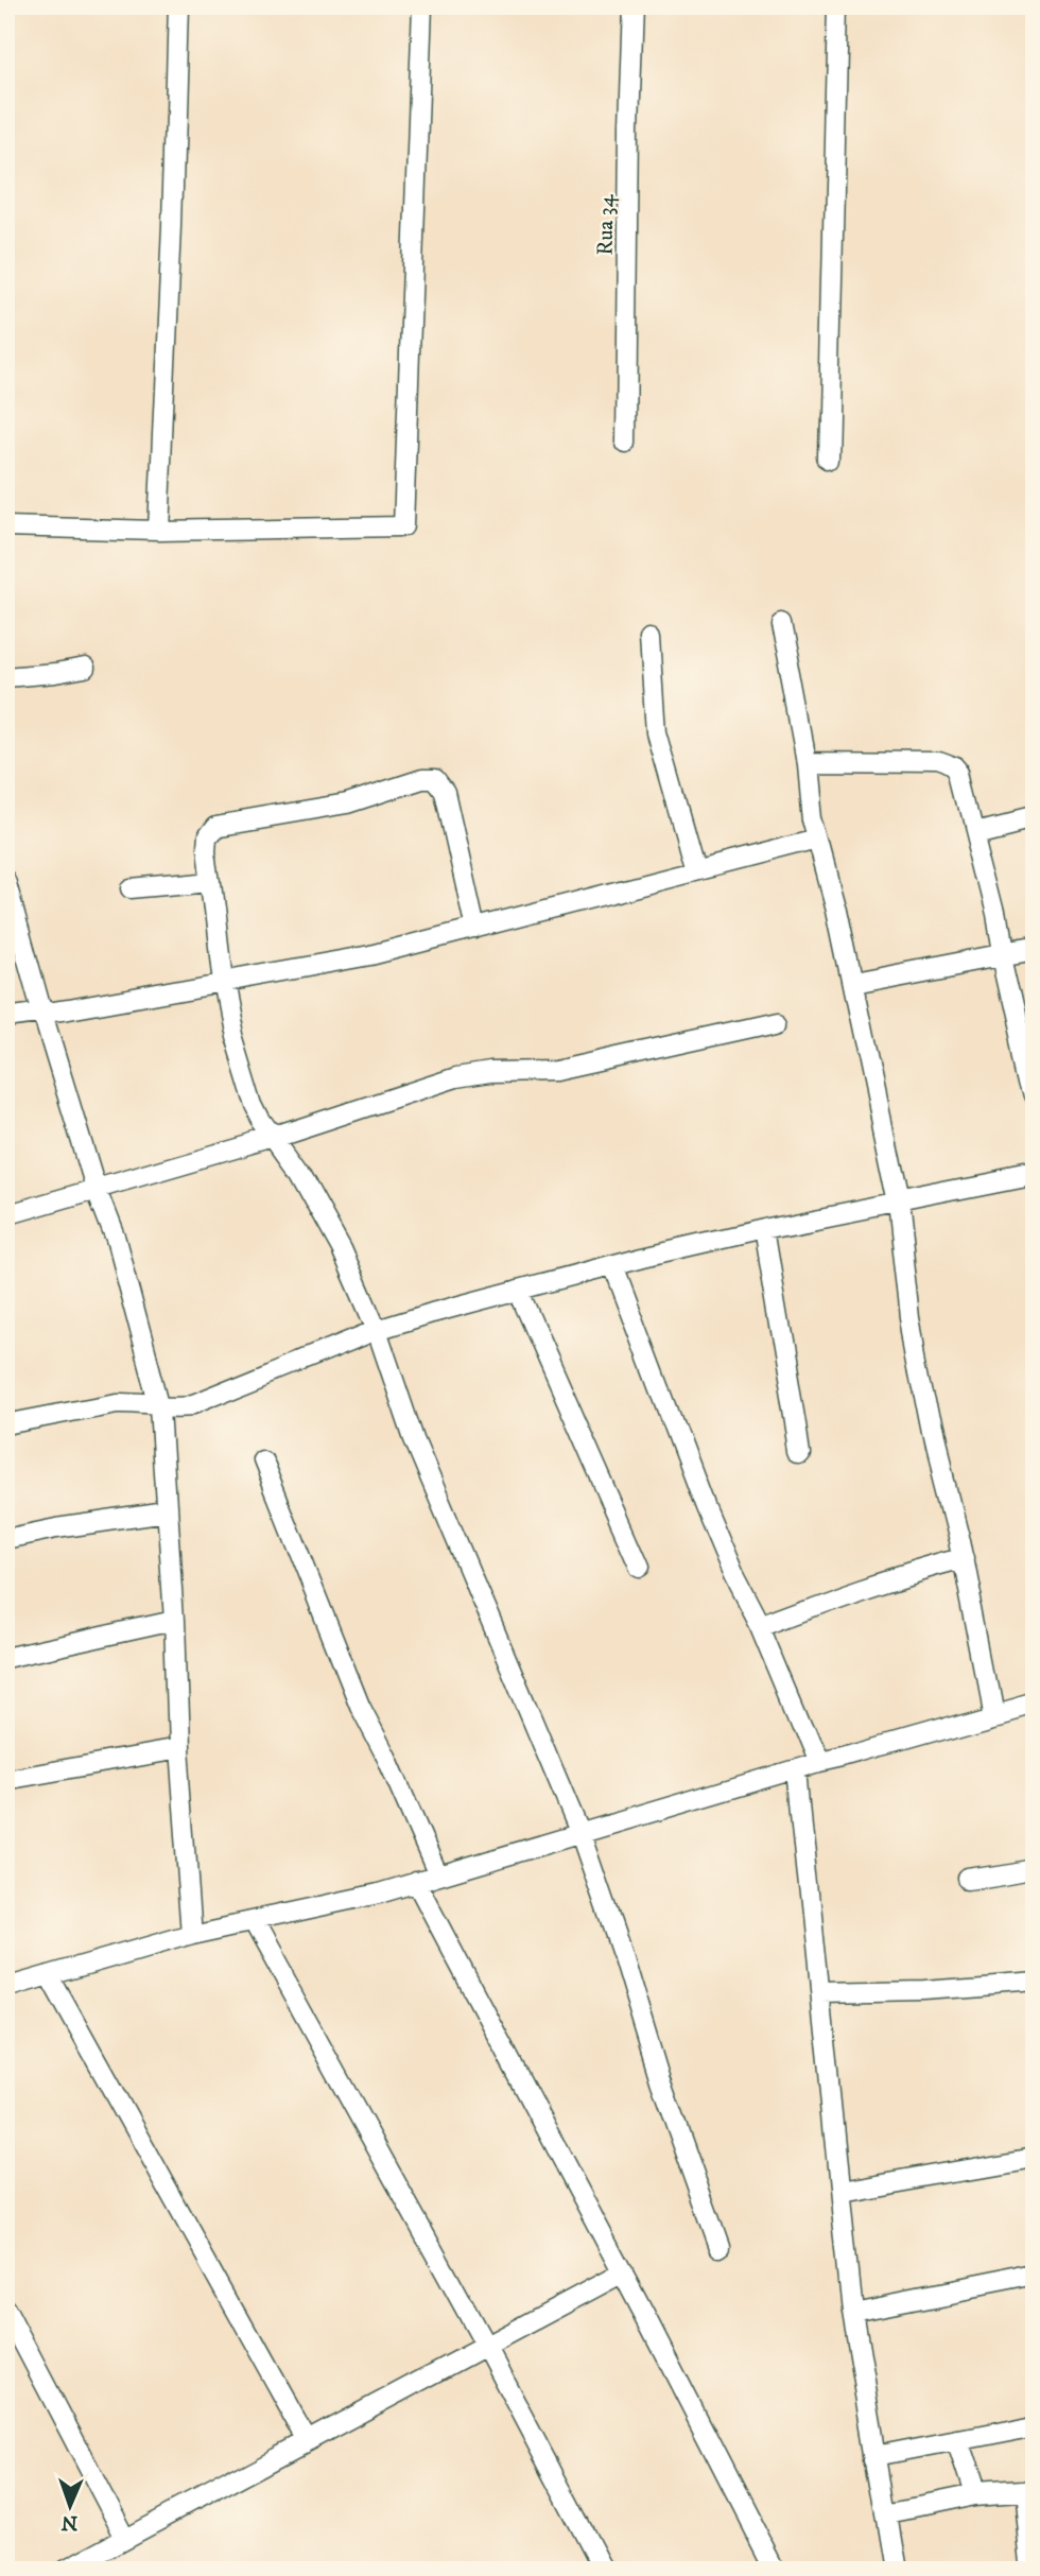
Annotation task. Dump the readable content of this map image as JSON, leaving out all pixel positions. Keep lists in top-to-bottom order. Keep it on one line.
{"streets":{"street":["Rua 34"]},"north":"bottom"}
